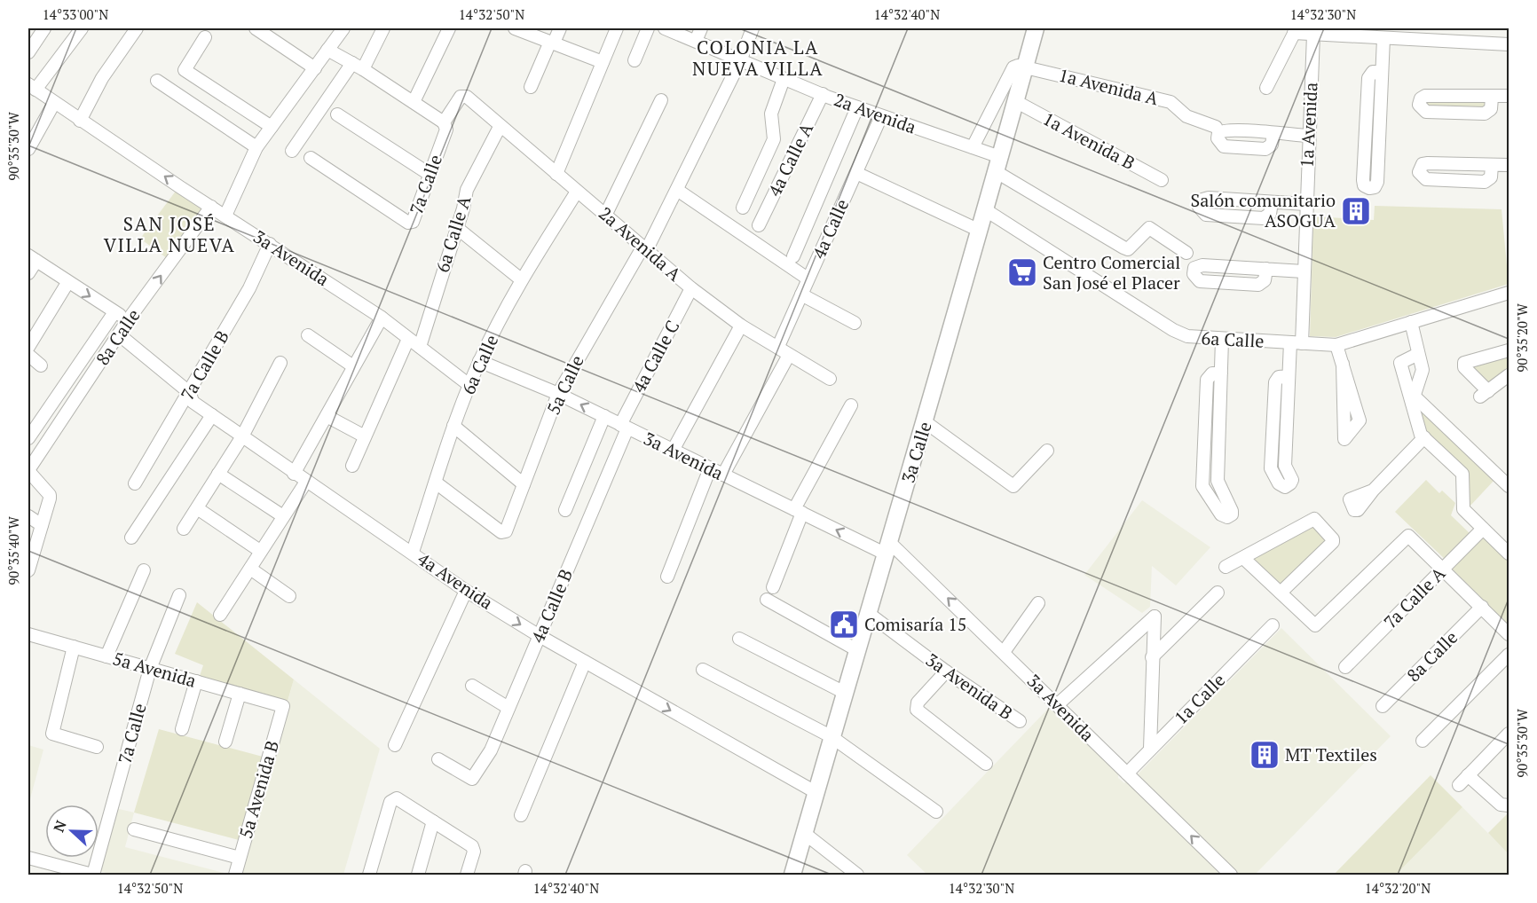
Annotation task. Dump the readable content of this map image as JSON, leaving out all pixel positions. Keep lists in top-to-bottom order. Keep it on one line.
{"streets":{"main road":["3a Calle"],"street":["1a Avenida A","2a Avenida","1a Avenida","1a Avenida B","4a Calle A","7a Calle","4a Calle","6a Calle A","2a Avenida A","3a Avenida","8a Calle","6a Calle","4a Calle C","7a Calle B","5a Calle","4a Avenida","7a Calle A","4a Calle B","5a Avenida","3a Avenida B","1a Calle","5a Avenida B"]},"crossings":[["1a Avenida A","3a Calle"],["2a Avenida","4a Calle A"],["2a Avenida","4a Calle"],["2a Avenida","5a Calle"],["2a Avenida","3a Calle"],["1a Avenida","6a Calle"],["1a Avenida B","3a Calle"],["7a Calle","2a Avenida A"],["7a Calle","5a Avenida"],["6a Calle A","2a Avenida A"],["6a Calle A","3a Avenida"],["2a Avenida A","6a Calle"],["2a Avenida A","4a Calle C"],["2a Avenida A","5a Calle"],["3a Avenida","8a Calle"],["3a Avenida","6a Calle"],["3a Avenida","4a Calle C"],["3a Avenida","7a Calle B"],["3a Avenida","5a Calle"],["3a Avenida","3a Calle"],["3a Avenida","4a Calle B"],["3a Avenida","1a Calle"],["8a Calle","4a Avenida"],["6a Calle","5a Calle"],["6a Calle","3a Calle"],["6a Calle","4a Avenida"],["4a Calle C","4a Calle B"],["7a Calle B","4a Avenida"],["3a Calle","4a Avenida"],["3a Calle","3a Avenida B"],["4a Avenida","4a Calle B"],["5a Avenida","5a Avenida B"]],"districts":["COLONIA LA NUEVA VILLA","SAN JOSÉ VILLA NUEVA"],"places":{"building":["Salón comunitario ASOGUA","MT Textiles"],"supermarket":["Centro Comercial San José el Placer"],"public building":["Comisaría 15"]},"north":"left","coordinates":["14°33'00\"N","14°32'50\"N","14°32'40\"N","14°32'30\"N","90°35'30\"W","90°35'20\"W","90°35'40\"W","14°32'20\"N"]}
